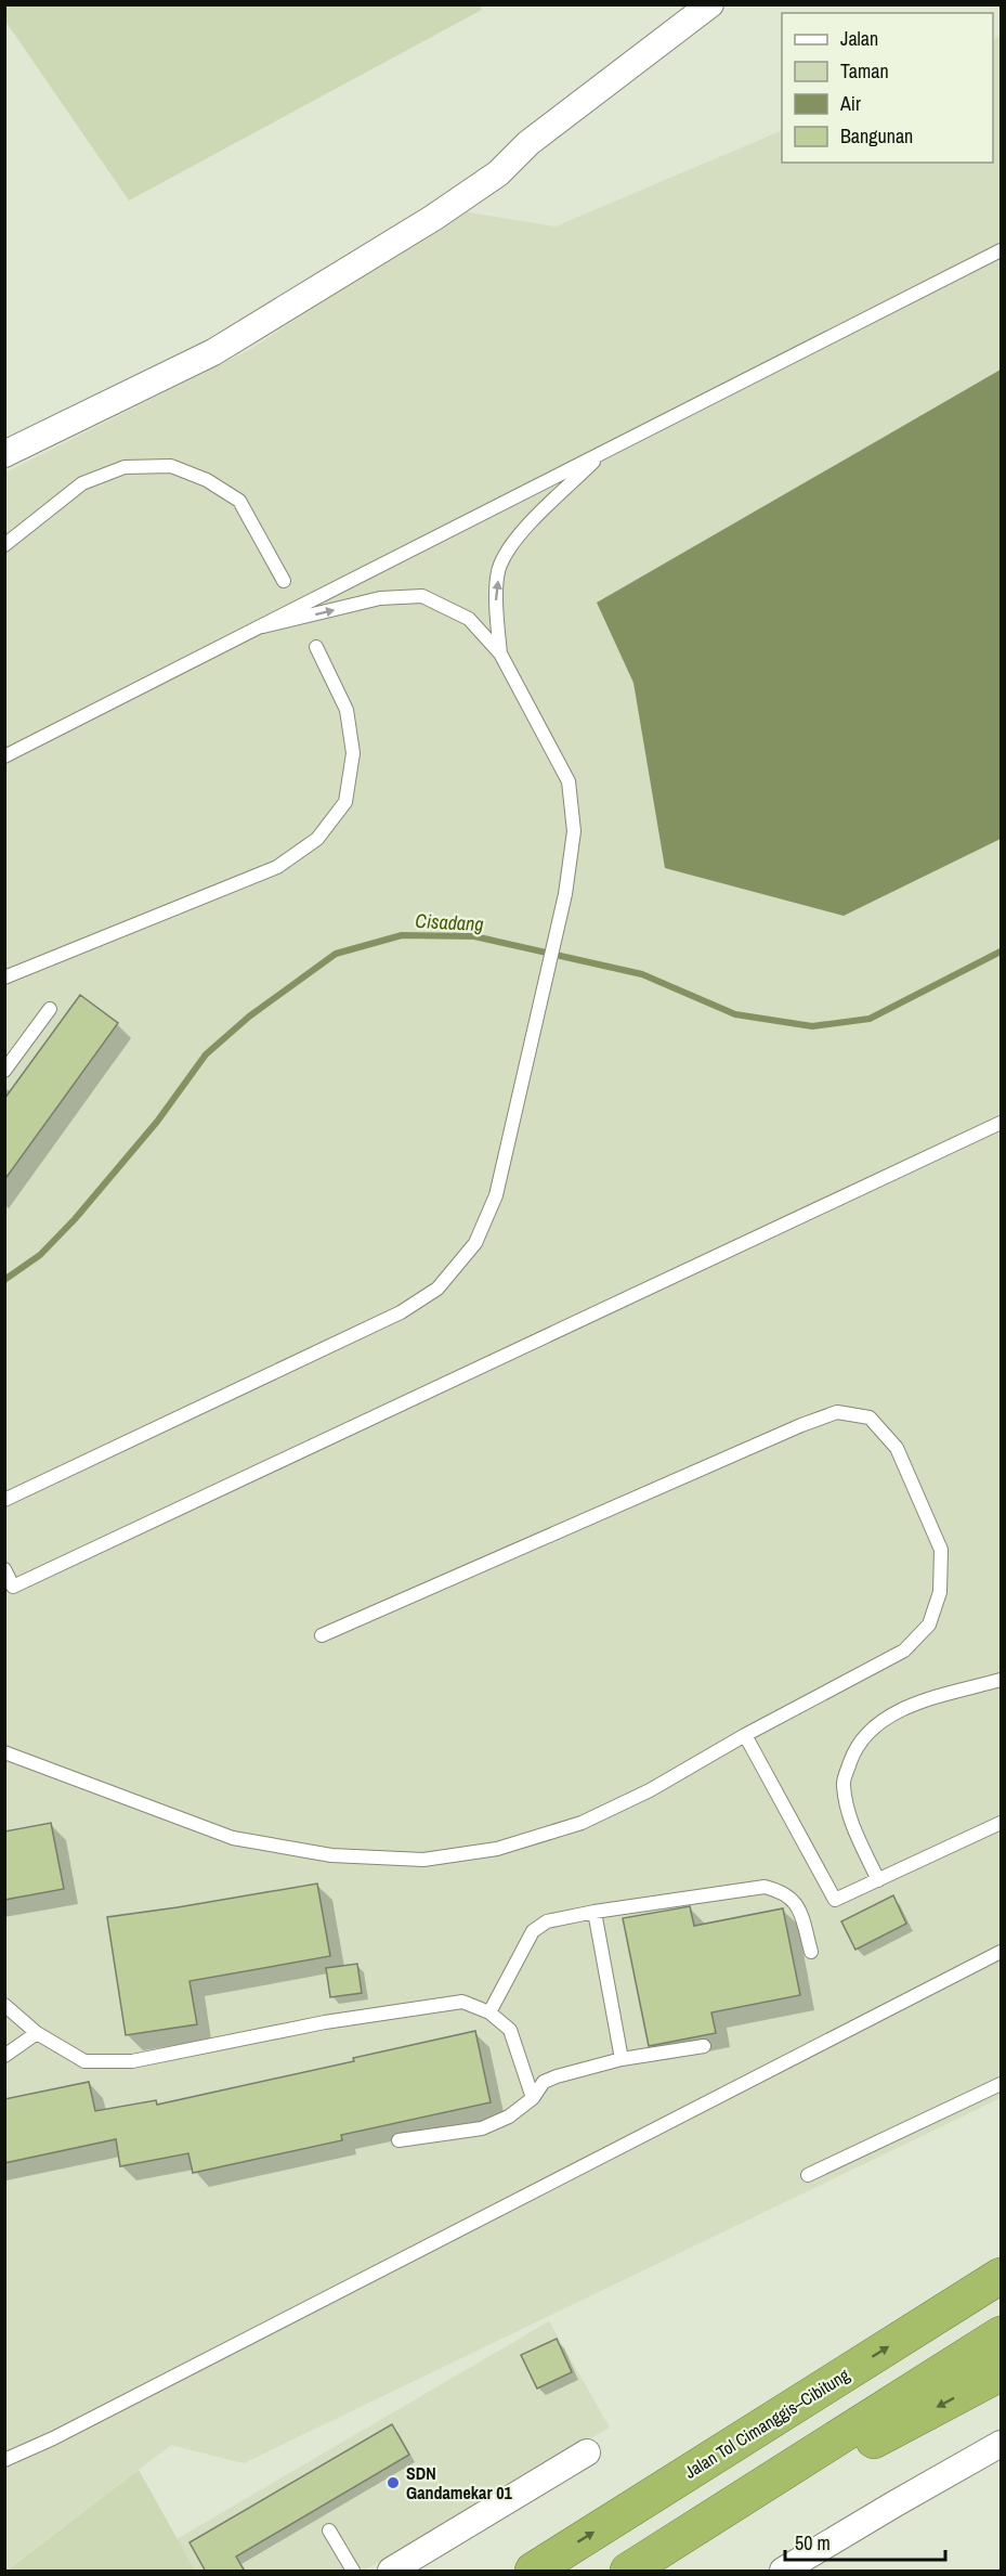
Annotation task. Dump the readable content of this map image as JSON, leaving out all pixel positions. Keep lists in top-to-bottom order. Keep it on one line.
{"streets":{"highway":["Jalan Tol Cimanggis–Cibitung"]},"water":["Cisadang"],"places":["SDN Gandamekar 01"],"legend":["Jalan","Taman","Air","Bangunan"],"scale_bar":"50 m"}
